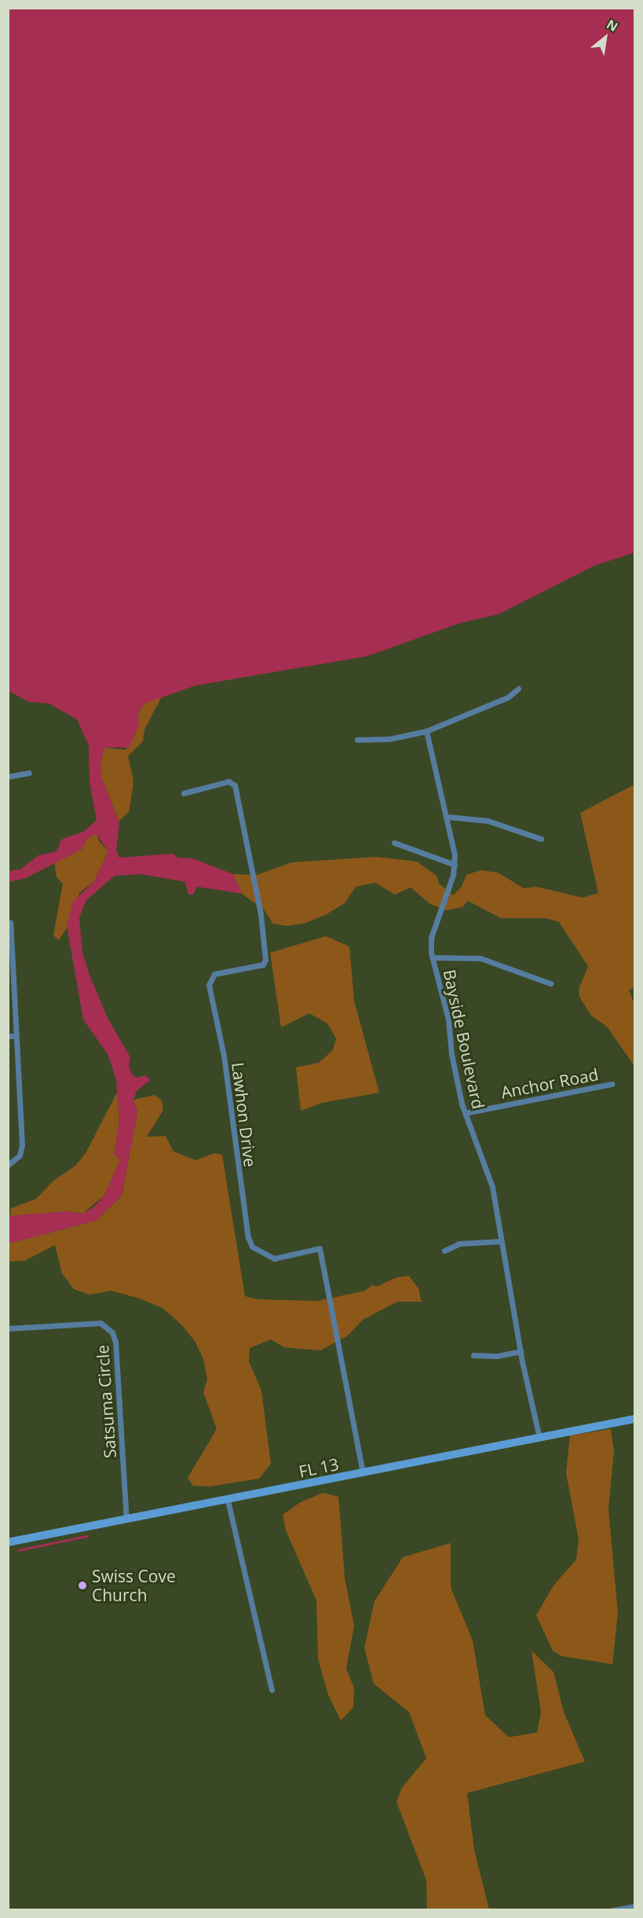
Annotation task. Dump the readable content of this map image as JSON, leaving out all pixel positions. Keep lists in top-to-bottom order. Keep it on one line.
{"streets":{"main road":["FL 13"],"street":["Bayside Boulevard","Anchor Road","Lawhon Drive","Satsuma Circle"]},"crossings":[["Bayside Boulevard","Anchor Road"],["Bayside Boulevard","FL 13"],["Lawhon Drive","FL 13"],["Satsuma Circle","FL 13"]],"places":["Swiss Cove Church"],"north":"top right"}
